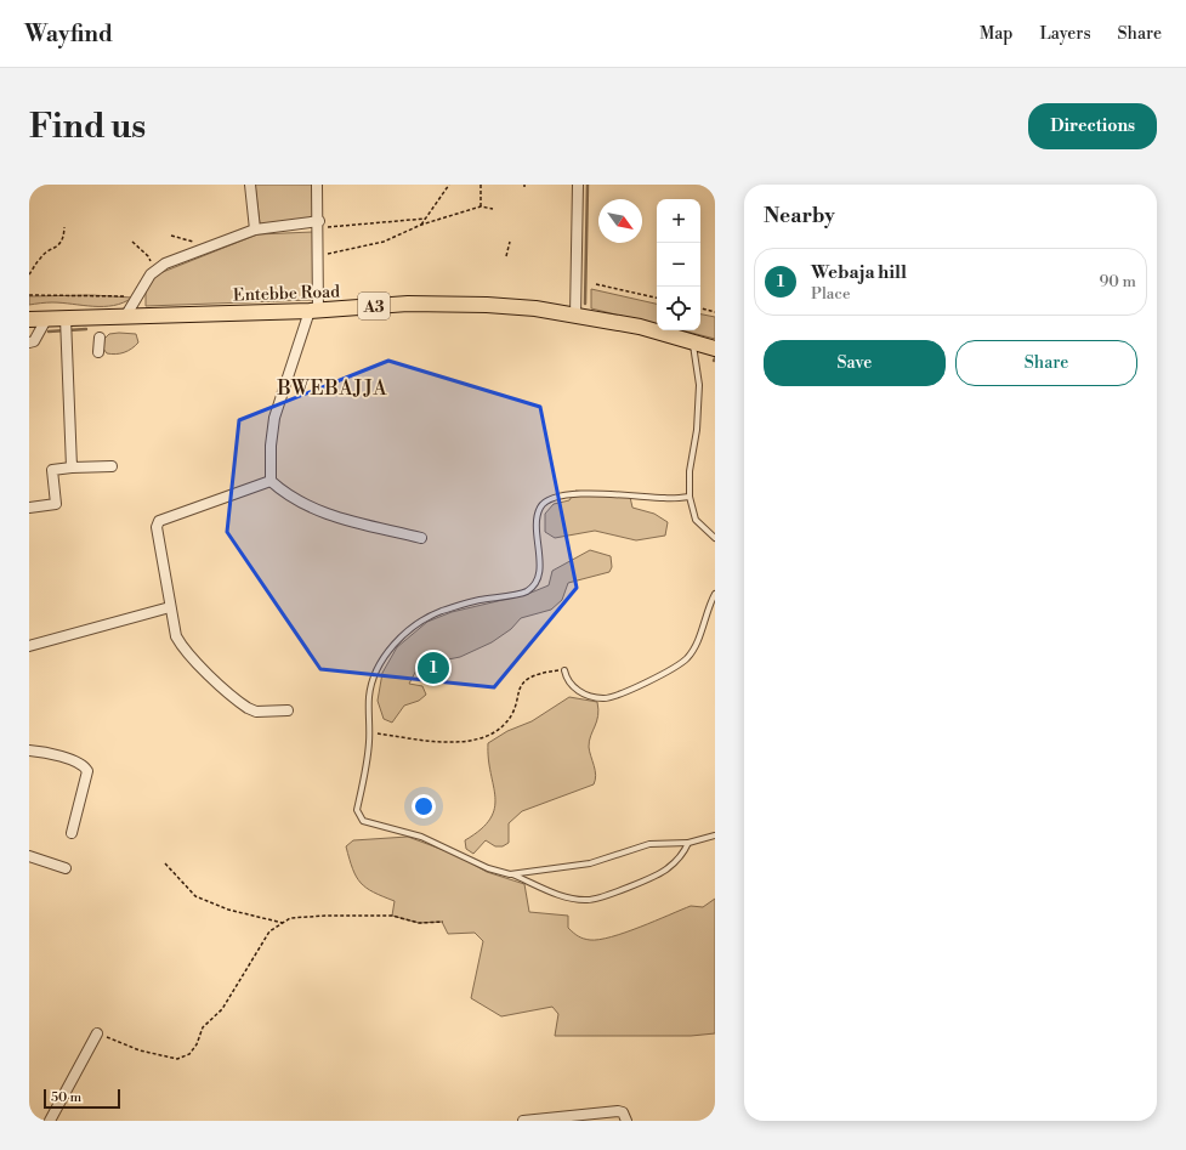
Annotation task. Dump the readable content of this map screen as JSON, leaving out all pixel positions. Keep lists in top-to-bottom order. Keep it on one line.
{"streets":{"main road":["Entebbe Road","A3"]},"districts":["BWEBAJJA"],"scale_bar":"50 m","north":"bottom right","page":{"header":"Wayfind","nav":["Map","Layers","Share"],"buttons":["Directions",["Save","Share"]],"title":"Find us","heading":"Nearby","map_buttons":["+","−"],"list":[{"mark":"1","name":"Webaja hill","note":"Place","value":"90 m"}],"pins":"1","scale":"50 m"}}
